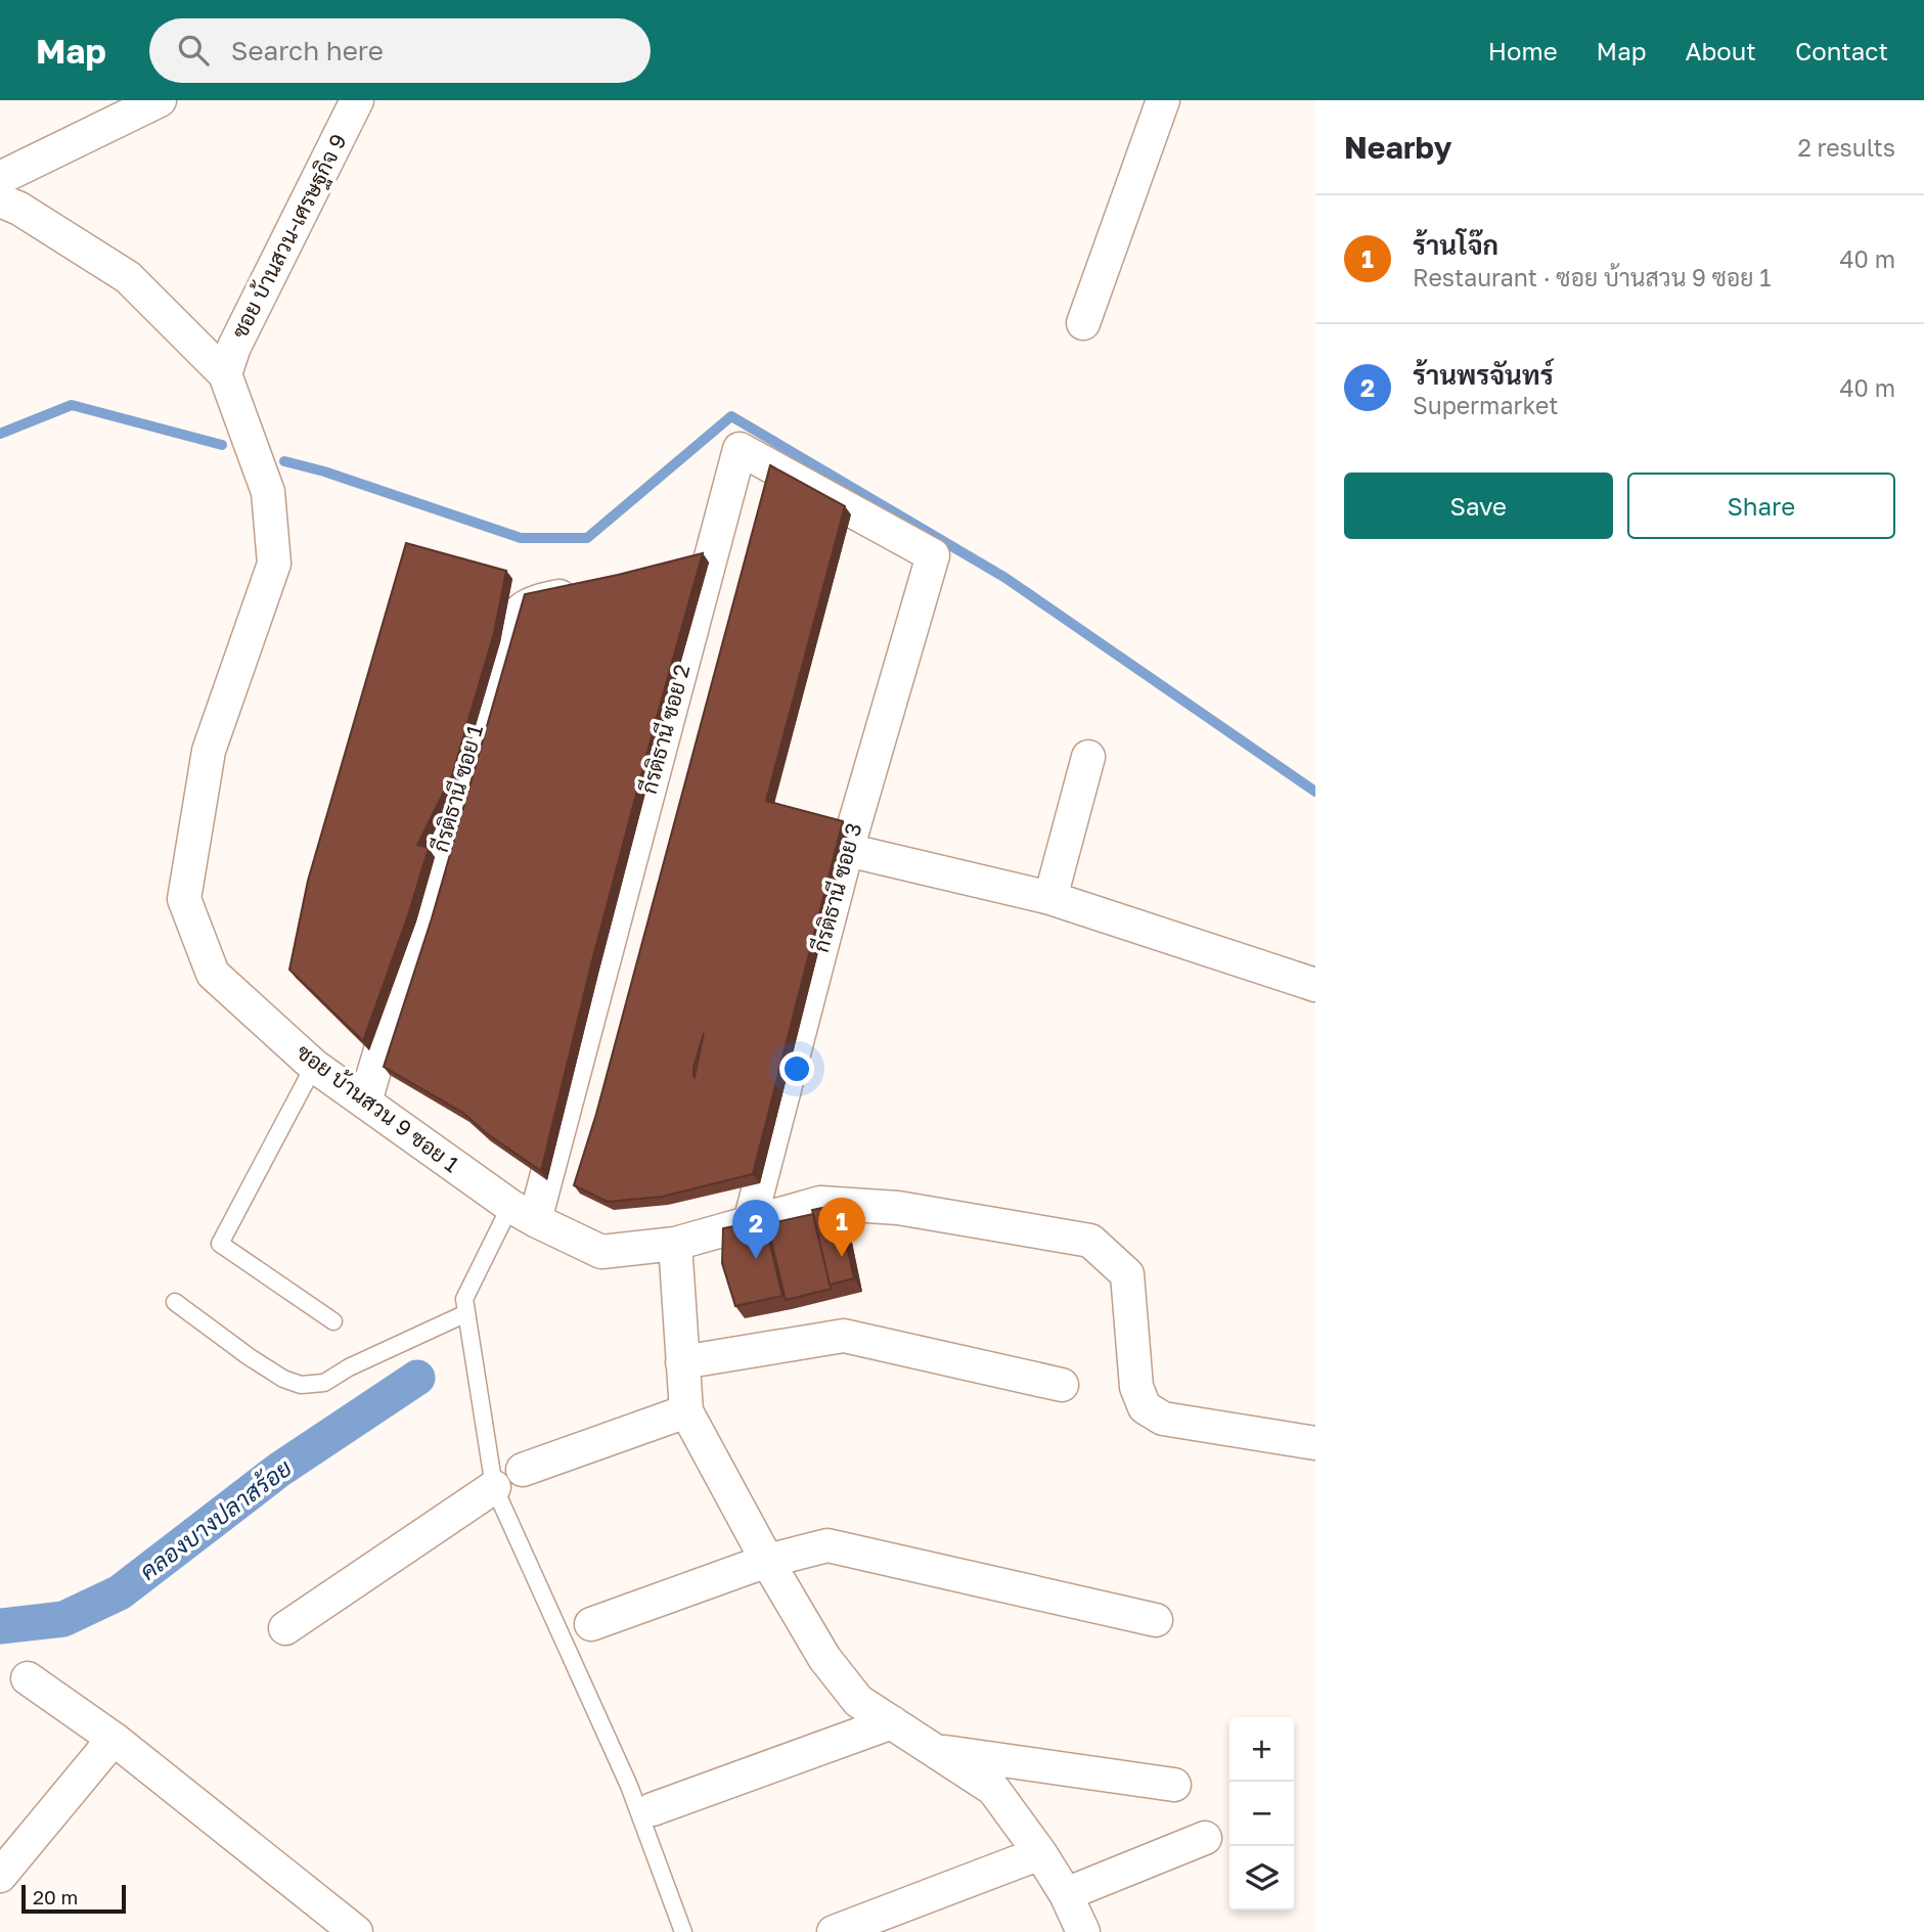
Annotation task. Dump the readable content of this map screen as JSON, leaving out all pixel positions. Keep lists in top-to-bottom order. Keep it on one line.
{"streets":{"street":["ซอย บ้านสวน-เศรษฐกิจ 9","กีรติธานี ซอย 2","กีรติธานี ซอย 1","กีรติธานี ซอย 3","ซอย บ้านสวน 9 ซอย 1"]},"crossings":[["ซอย บ้านสวน-เศรษฐกิจ 9","ซอย บ้านสวน 9 ซอย 1"],["กีรติธานี ซอย 2","กีรติธานี ซอย 3"],["กีรติธานี ซอย 2","ซอย บ้านสวน 9 ซอย 1"],["กีรติธานี ซอย 1","ซอย บ้านสวน 9 ซอย 1"],["กีรติธานี ซอย 3","ซอย บ้านสวน 9 ซอย 1"]],"water":["คลองบางปลาสร้อย"],"scale_bar":"20 m","page":{"header":"Map","search":"Search here","nav":["Home","Map","About","Contact"],"heading":["Nearby","2 results"],"list":[{"mark":"1","name":"ร้านโจ๊ก","note":"Restaurant · ซอย บ้านสวน 9 ซอย 1","value":"40 m"},{"mark":"2","name":"ร้านพรจันทร์","note":"Supermarket","value":"40 m"}],"buttons":["Save","Share"],"pins":["1","2"],"map_buttons":["+","−"],"scale":"20 m"}}
